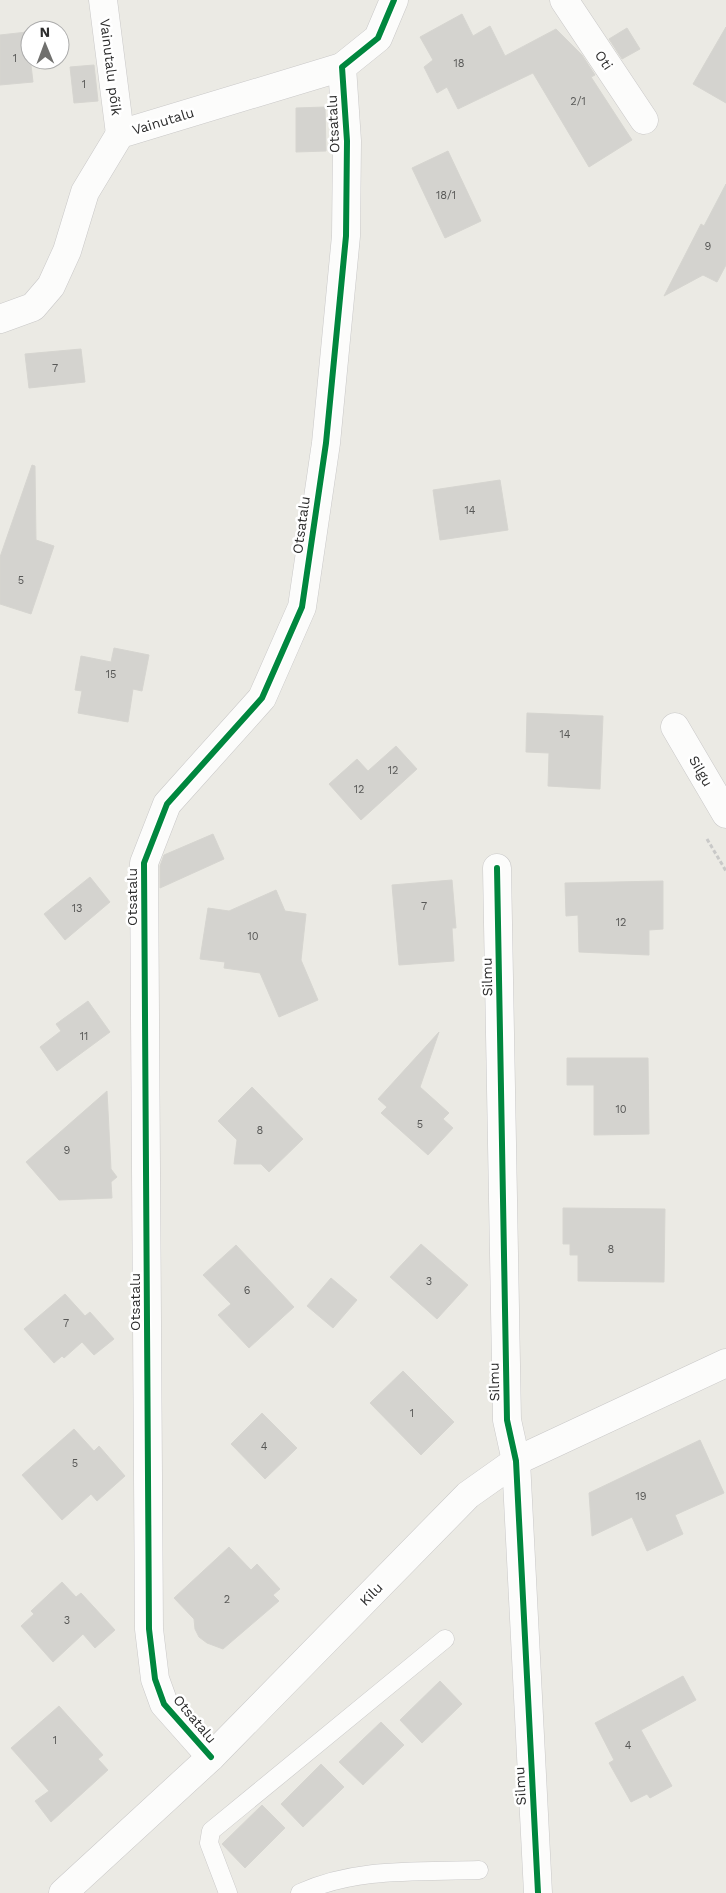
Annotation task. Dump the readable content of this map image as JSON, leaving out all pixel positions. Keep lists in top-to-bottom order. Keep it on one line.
{"streets":{"street":["Oti","Vainutalu põik","Vainutalu","Otsatalu","Silgu","Silmu","Kilu"]},"crossings":[["Vainutalu põik","Vainutalu"],["Vainutalu","Otsatalu"],["Otsatalu","Kilu"],["Silmu","Kilu"]],"house_numbers":["1","18","1","2/1","18/1","9","7","14","5","15","14","12","12","7","13","12","10","11","10","5","8","9","8","3","6","7","1","4","5","19","2","3","1","4"],"north":"top"}
